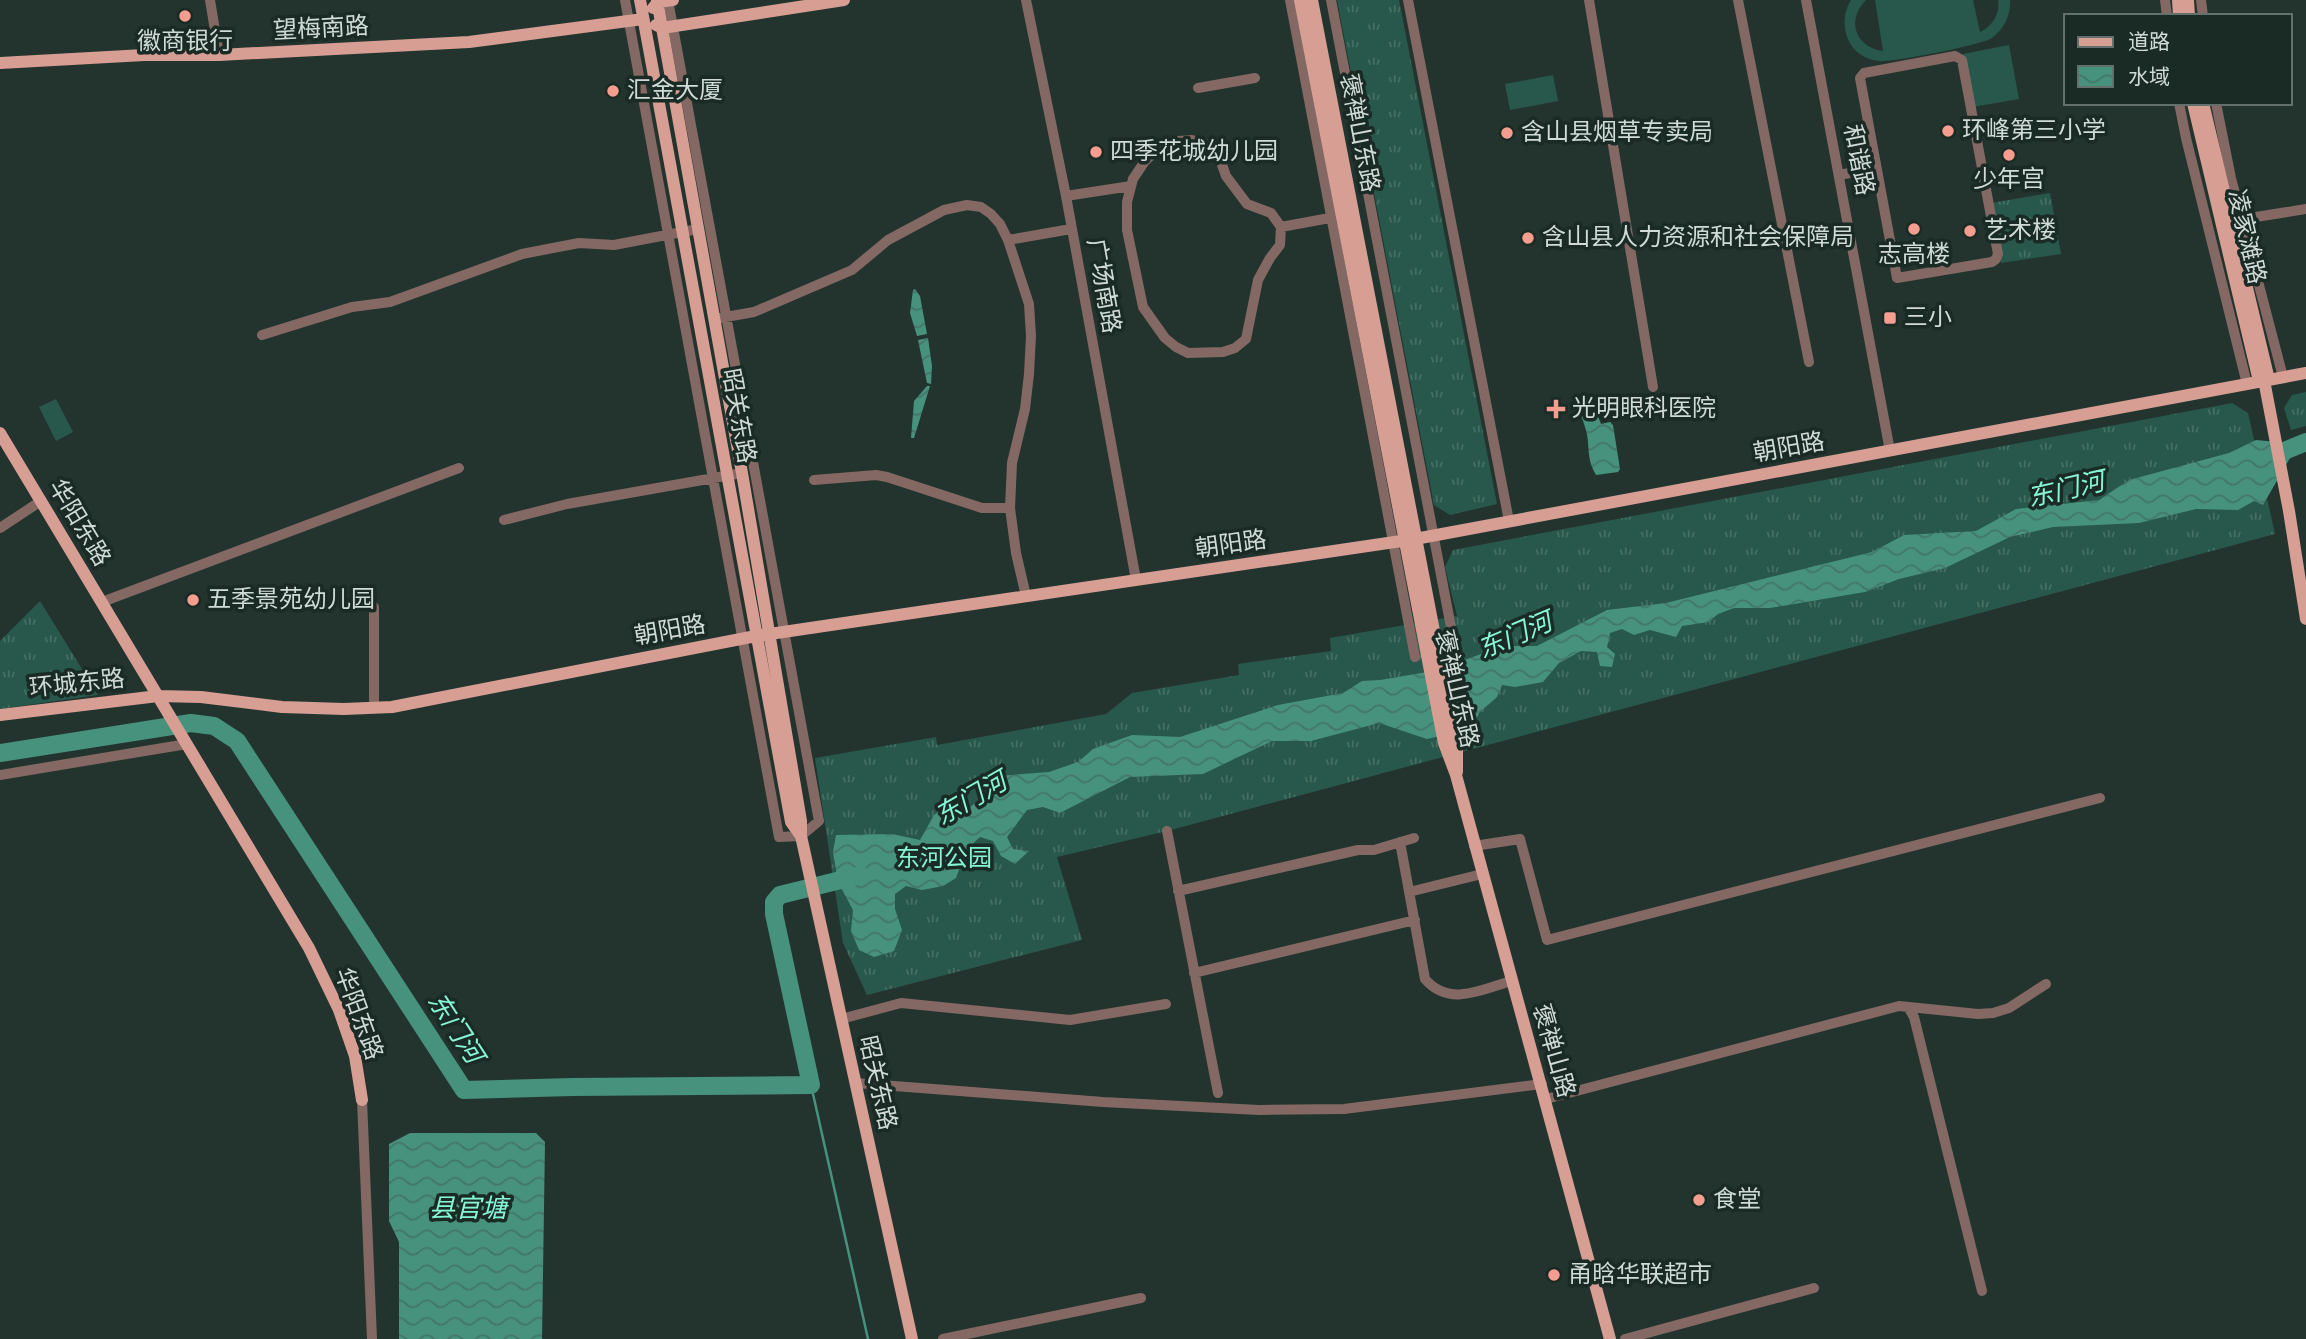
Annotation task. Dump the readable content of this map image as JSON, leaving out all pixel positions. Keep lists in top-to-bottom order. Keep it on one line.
{"streets":{"main road":["望梅南路","褒禅山东路","凌家滩路","昭关东路","朝阳路","华阳东路","环城东路","褒禅山路"],"street":["和谐路","广场南路"]},"crossings":[["望梅南路","昭关东路"],["褒禅山东路","朝阳路"],["褒禅山东路","褒禅山路"],["和谐路","朝阳路"],["凌家滩路","朝阳路"],["广场南路","朝阳路"],["昭关东路","朝阳路"],["朝阳路","华阳东路"],["朝阳路","环城东路"],["华阳东路","环城东路"]],"water":["东门河","县官塘"],"parks":["东河公园"],"places":{"other":["徽商银行","汇金大厦","环峰第三小学","含山县烟草专卖局","四季花城幼儿园","少年宫","志高楼","艺术楼","含山县人力资源和社会保障局","五季景苑幼儿园","食堂","甬晗华联超市"],"transit":["三小"],"health":["光明眼科医院"]},"legend":["道路","水域"]}
